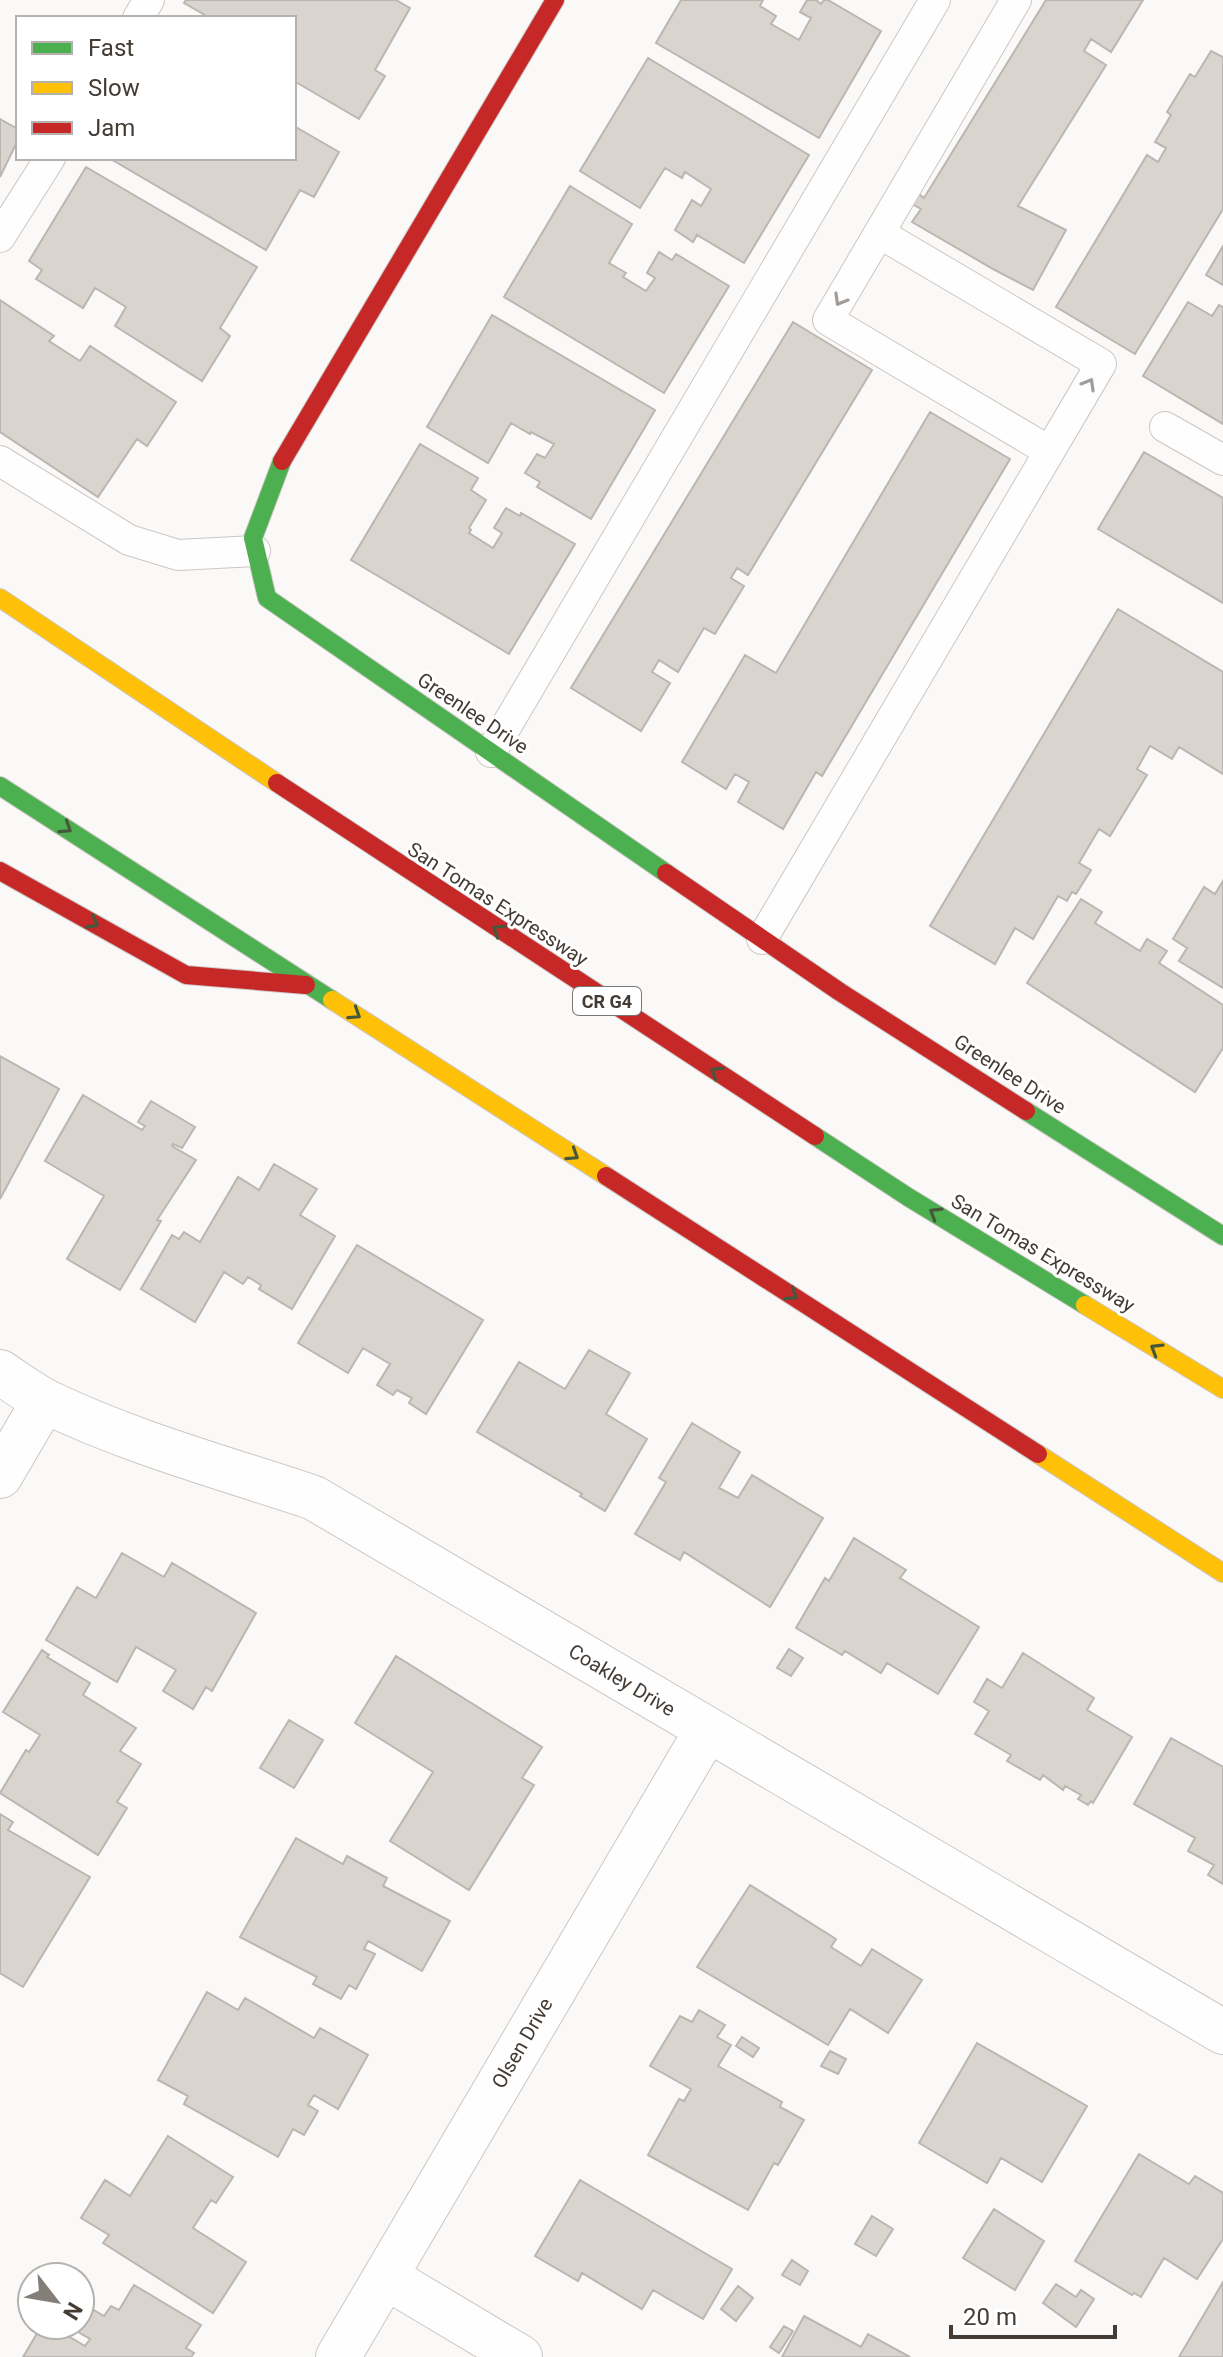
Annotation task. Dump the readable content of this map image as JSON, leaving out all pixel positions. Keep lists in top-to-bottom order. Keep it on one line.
{"streets":{"main road":["Greenlee Drive","San Tomas Expressway","CR G4"],"street":["Coakley Drive","Olsen Drive"]},"crossings":[["Coakley Drive","Olsen Drive"]],"legend":["Fast","Slow","Jam"],"scale_bar":"20 m","north":"bottom right"}
